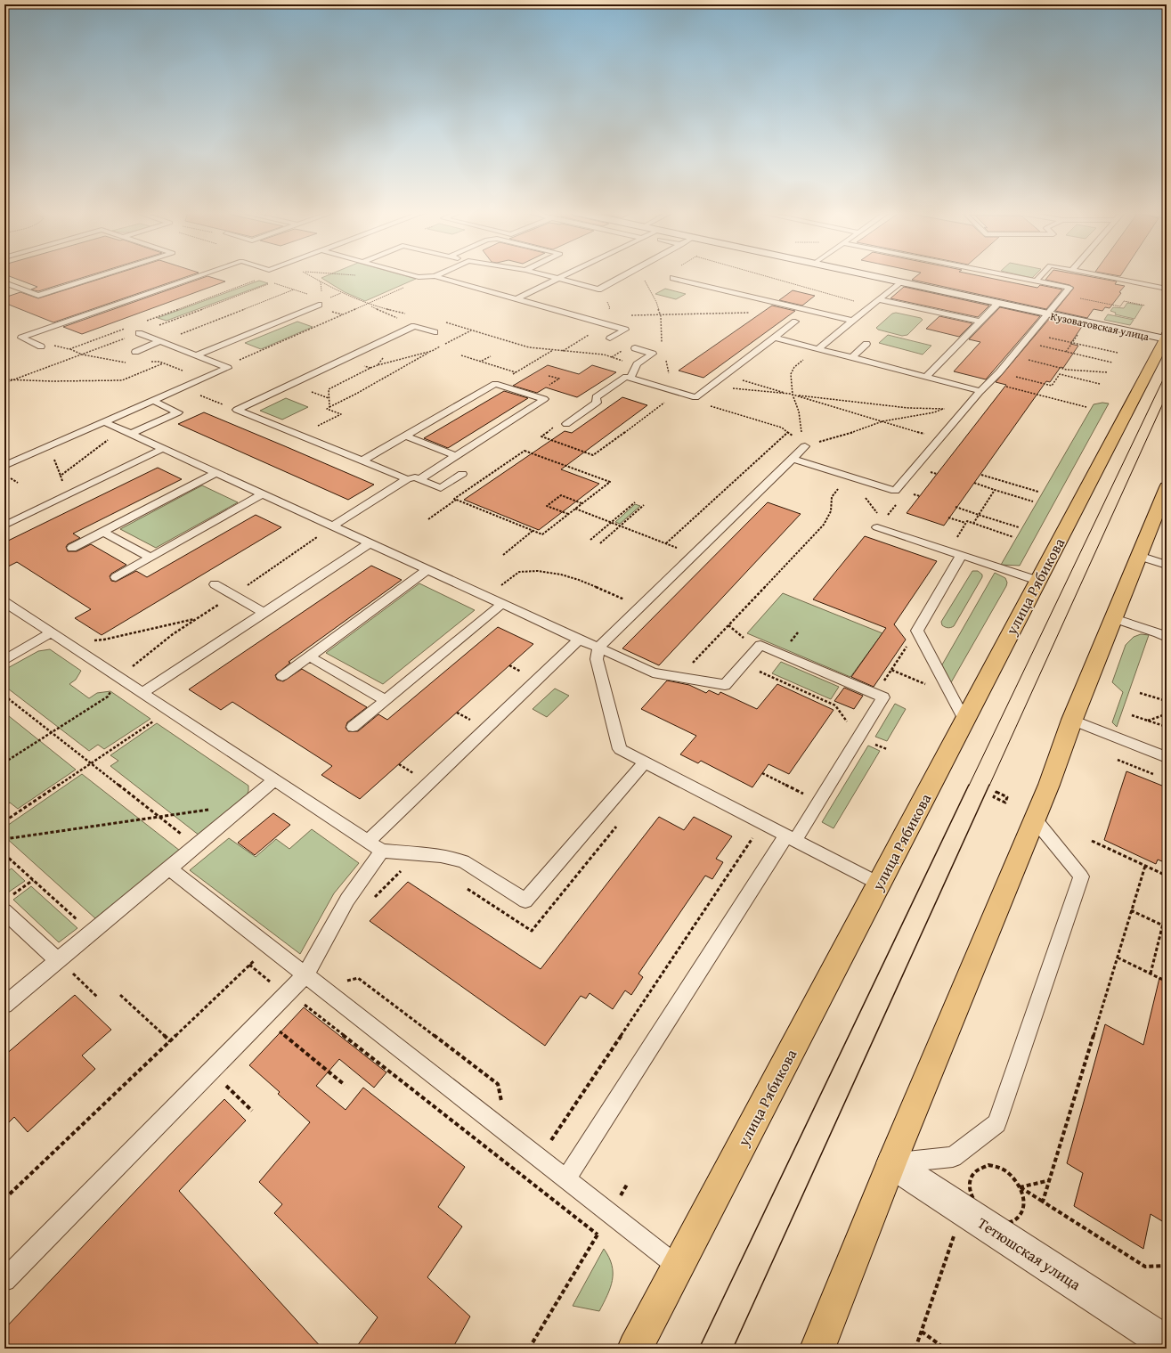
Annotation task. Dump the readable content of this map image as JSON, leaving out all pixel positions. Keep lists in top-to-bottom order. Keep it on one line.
{"streets":{"main road":["улица Рябикова"],"street":["Кузоватовская улица","Тетюшская улица"]},"crossings":[["Кузоватовская улица","улица Рябикова"]]}
